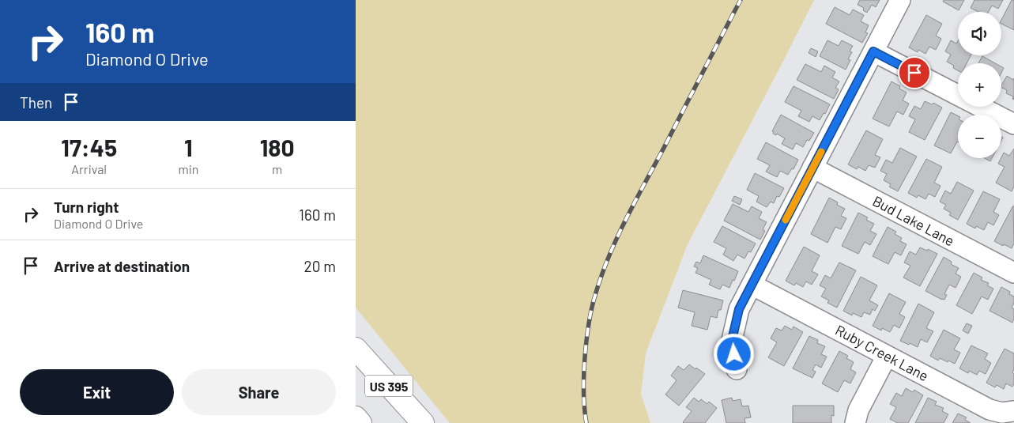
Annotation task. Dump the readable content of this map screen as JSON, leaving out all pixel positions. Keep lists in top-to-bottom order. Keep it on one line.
{"streets":{"highway":["US 395"],"street":["Bud Lake Lane","Ruby Creek Lane"]},"page":{"turn":["160 m","Diamond O Drive"],"map_buttons":["+","−"],"then":"Then","eta":["17:45","Arrival","1","min","180","m"],"list":[{"name":"Turn right","note":"Diamond O Drive","value":"160 m"},{"name":"Arrive at destination","value":"20 m"}],"buttons":["Exit","Share"]}}
